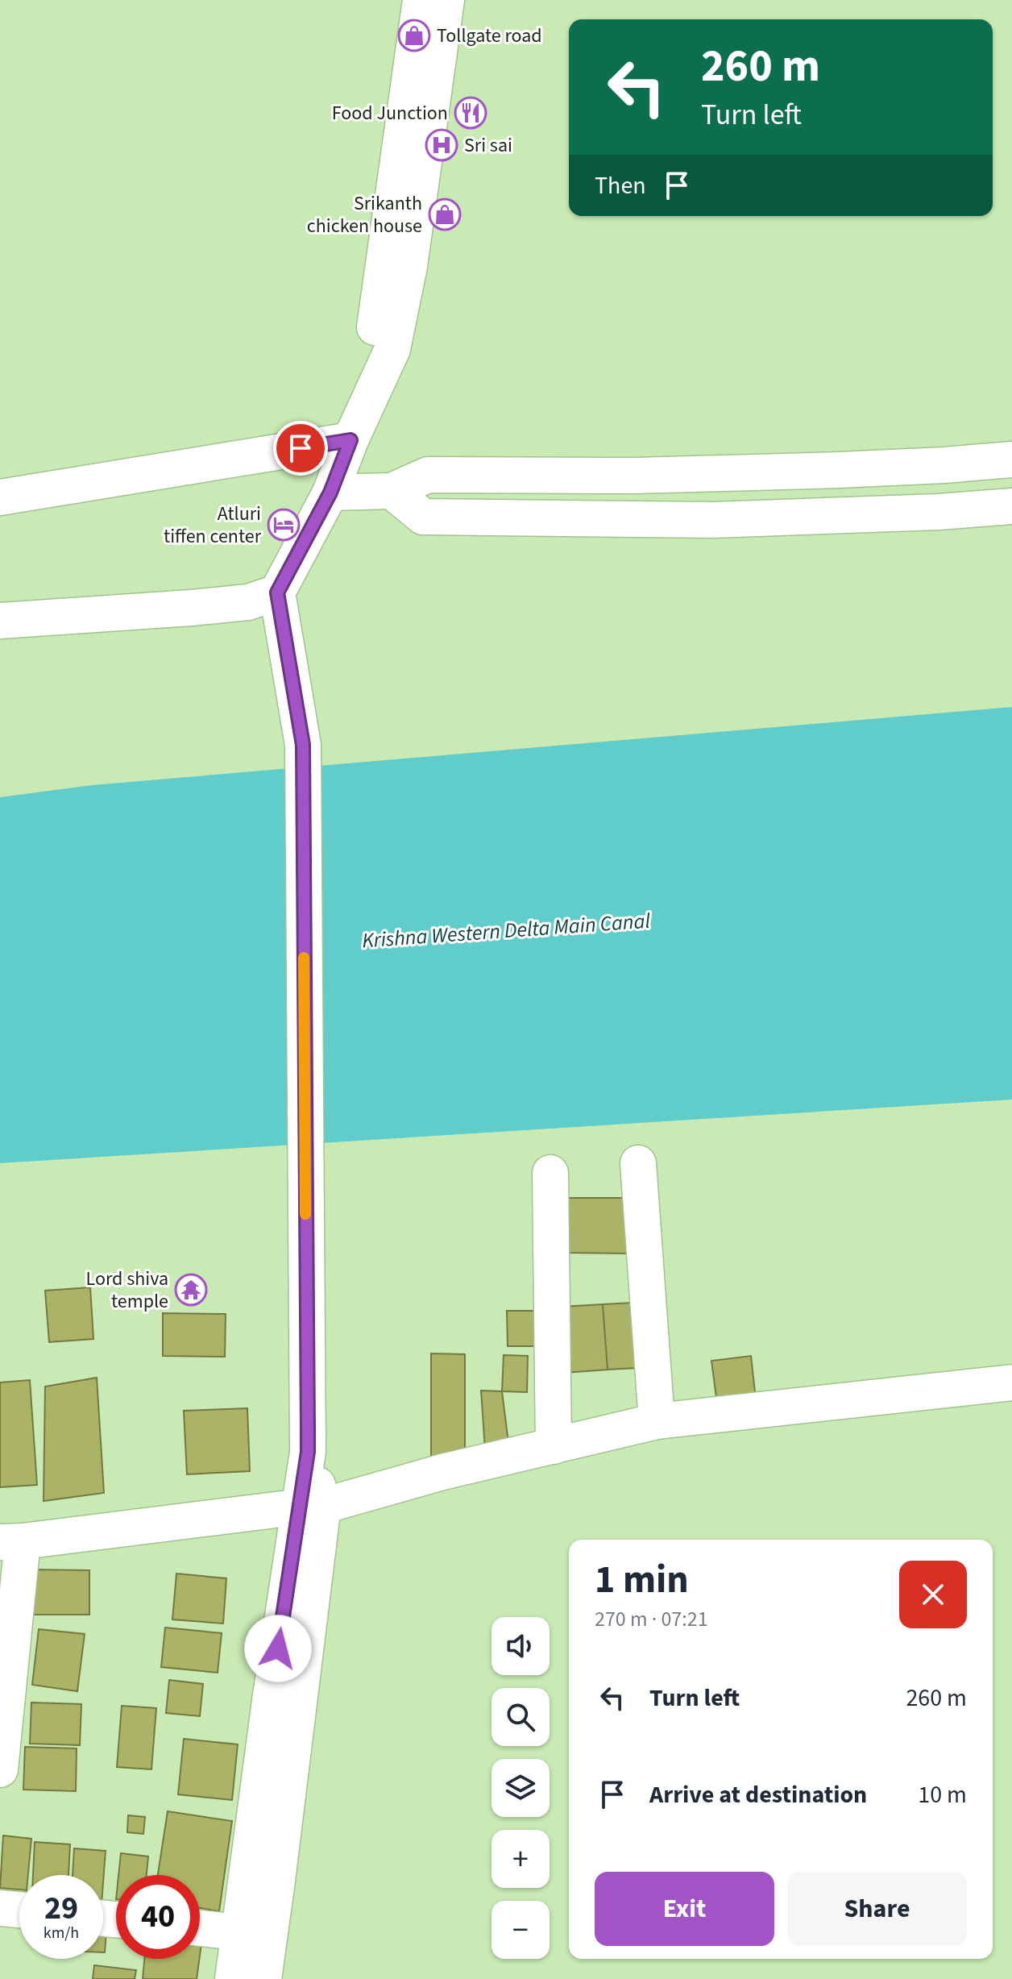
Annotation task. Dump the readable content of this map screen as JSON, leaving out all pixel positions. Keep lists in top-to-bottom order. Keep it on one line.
{"water":["Krishna Western Delta Main Canal"],"places":{"shop":["Tollgate road","Srikanth chicken house"],"restaurant":["Food Junction"],"hospital":["Sri sai"],"hotel":["Atluri tiffen center"],"temple":["Lord shiva temple"]},"page":{"turn":["260 m","Turn left"],"then":"Then","heading":["1 min","270 m · 07:21"],"map_buttons":["+","−"],"list":[{"name":"Turn left","value":"260 m"},{"name":"Arrive at destination","value":"10 m"}],"buttons":["Exit","Share"],"speed":"29 km/h","limit":"40"}}
